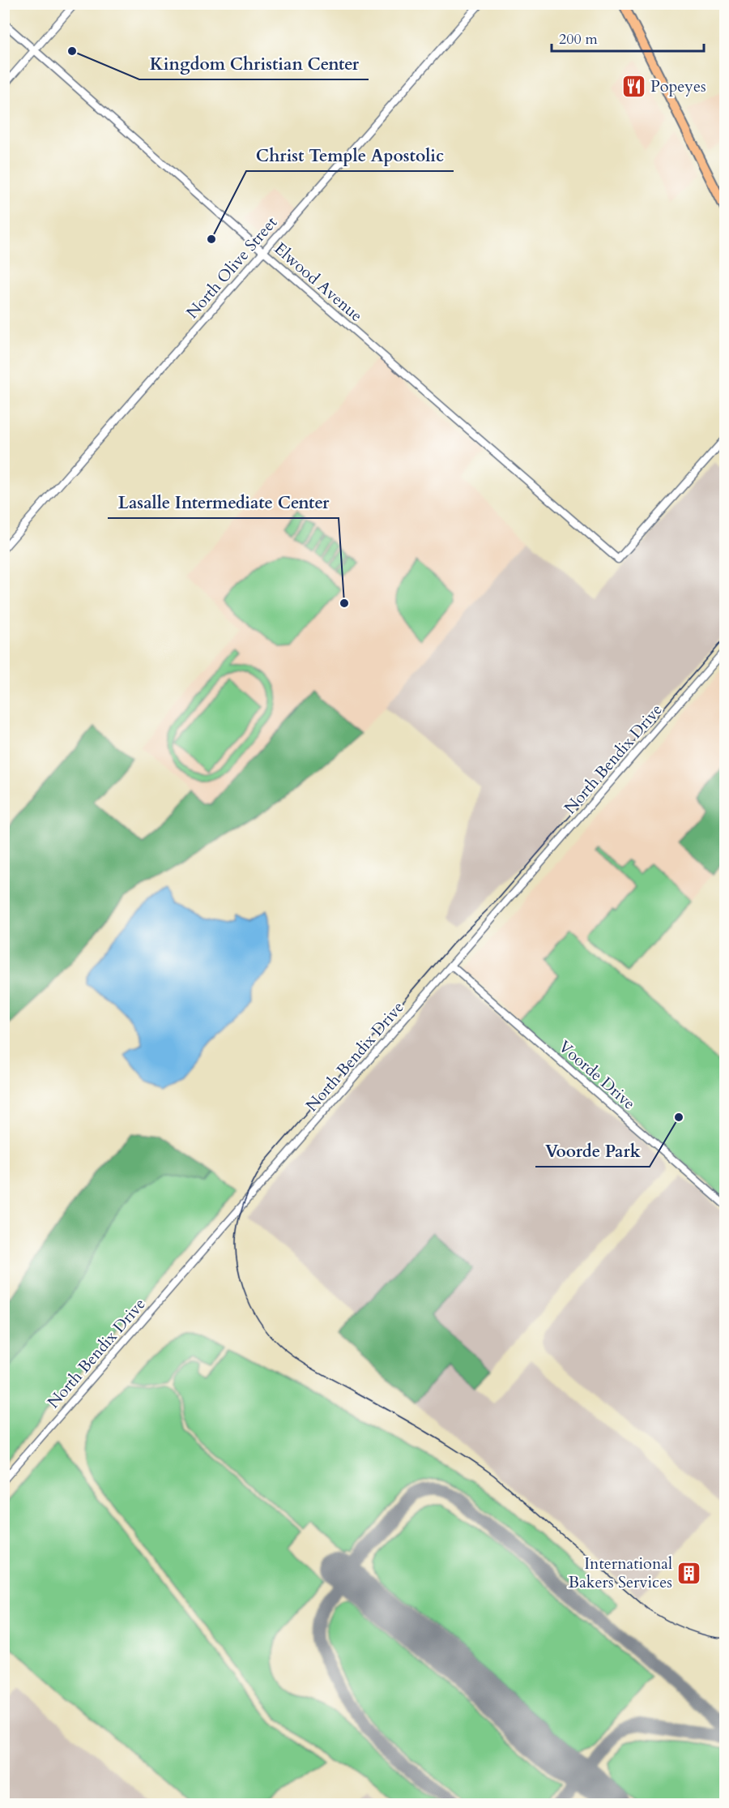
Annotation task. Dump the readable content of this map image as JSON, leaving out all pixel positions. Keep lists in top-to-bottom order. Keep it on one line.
{"streets":{"street":["North Olive Street","Elwood Avenue","North Bendix Drive","Voorde Drive"]},"crossings":[["North Olive Street","Elwood Avenue"],["North Bendix Drive","Voorde Drive"]],"places":{"other":["Kingdom Christian Center","Christ Temple Apostolic","Lasalle Intermediate Center","Voorde Park"],"restaurant":["Popeyes"],"building":["International Bakers Services"]},"scale_bar":"200 m"}
